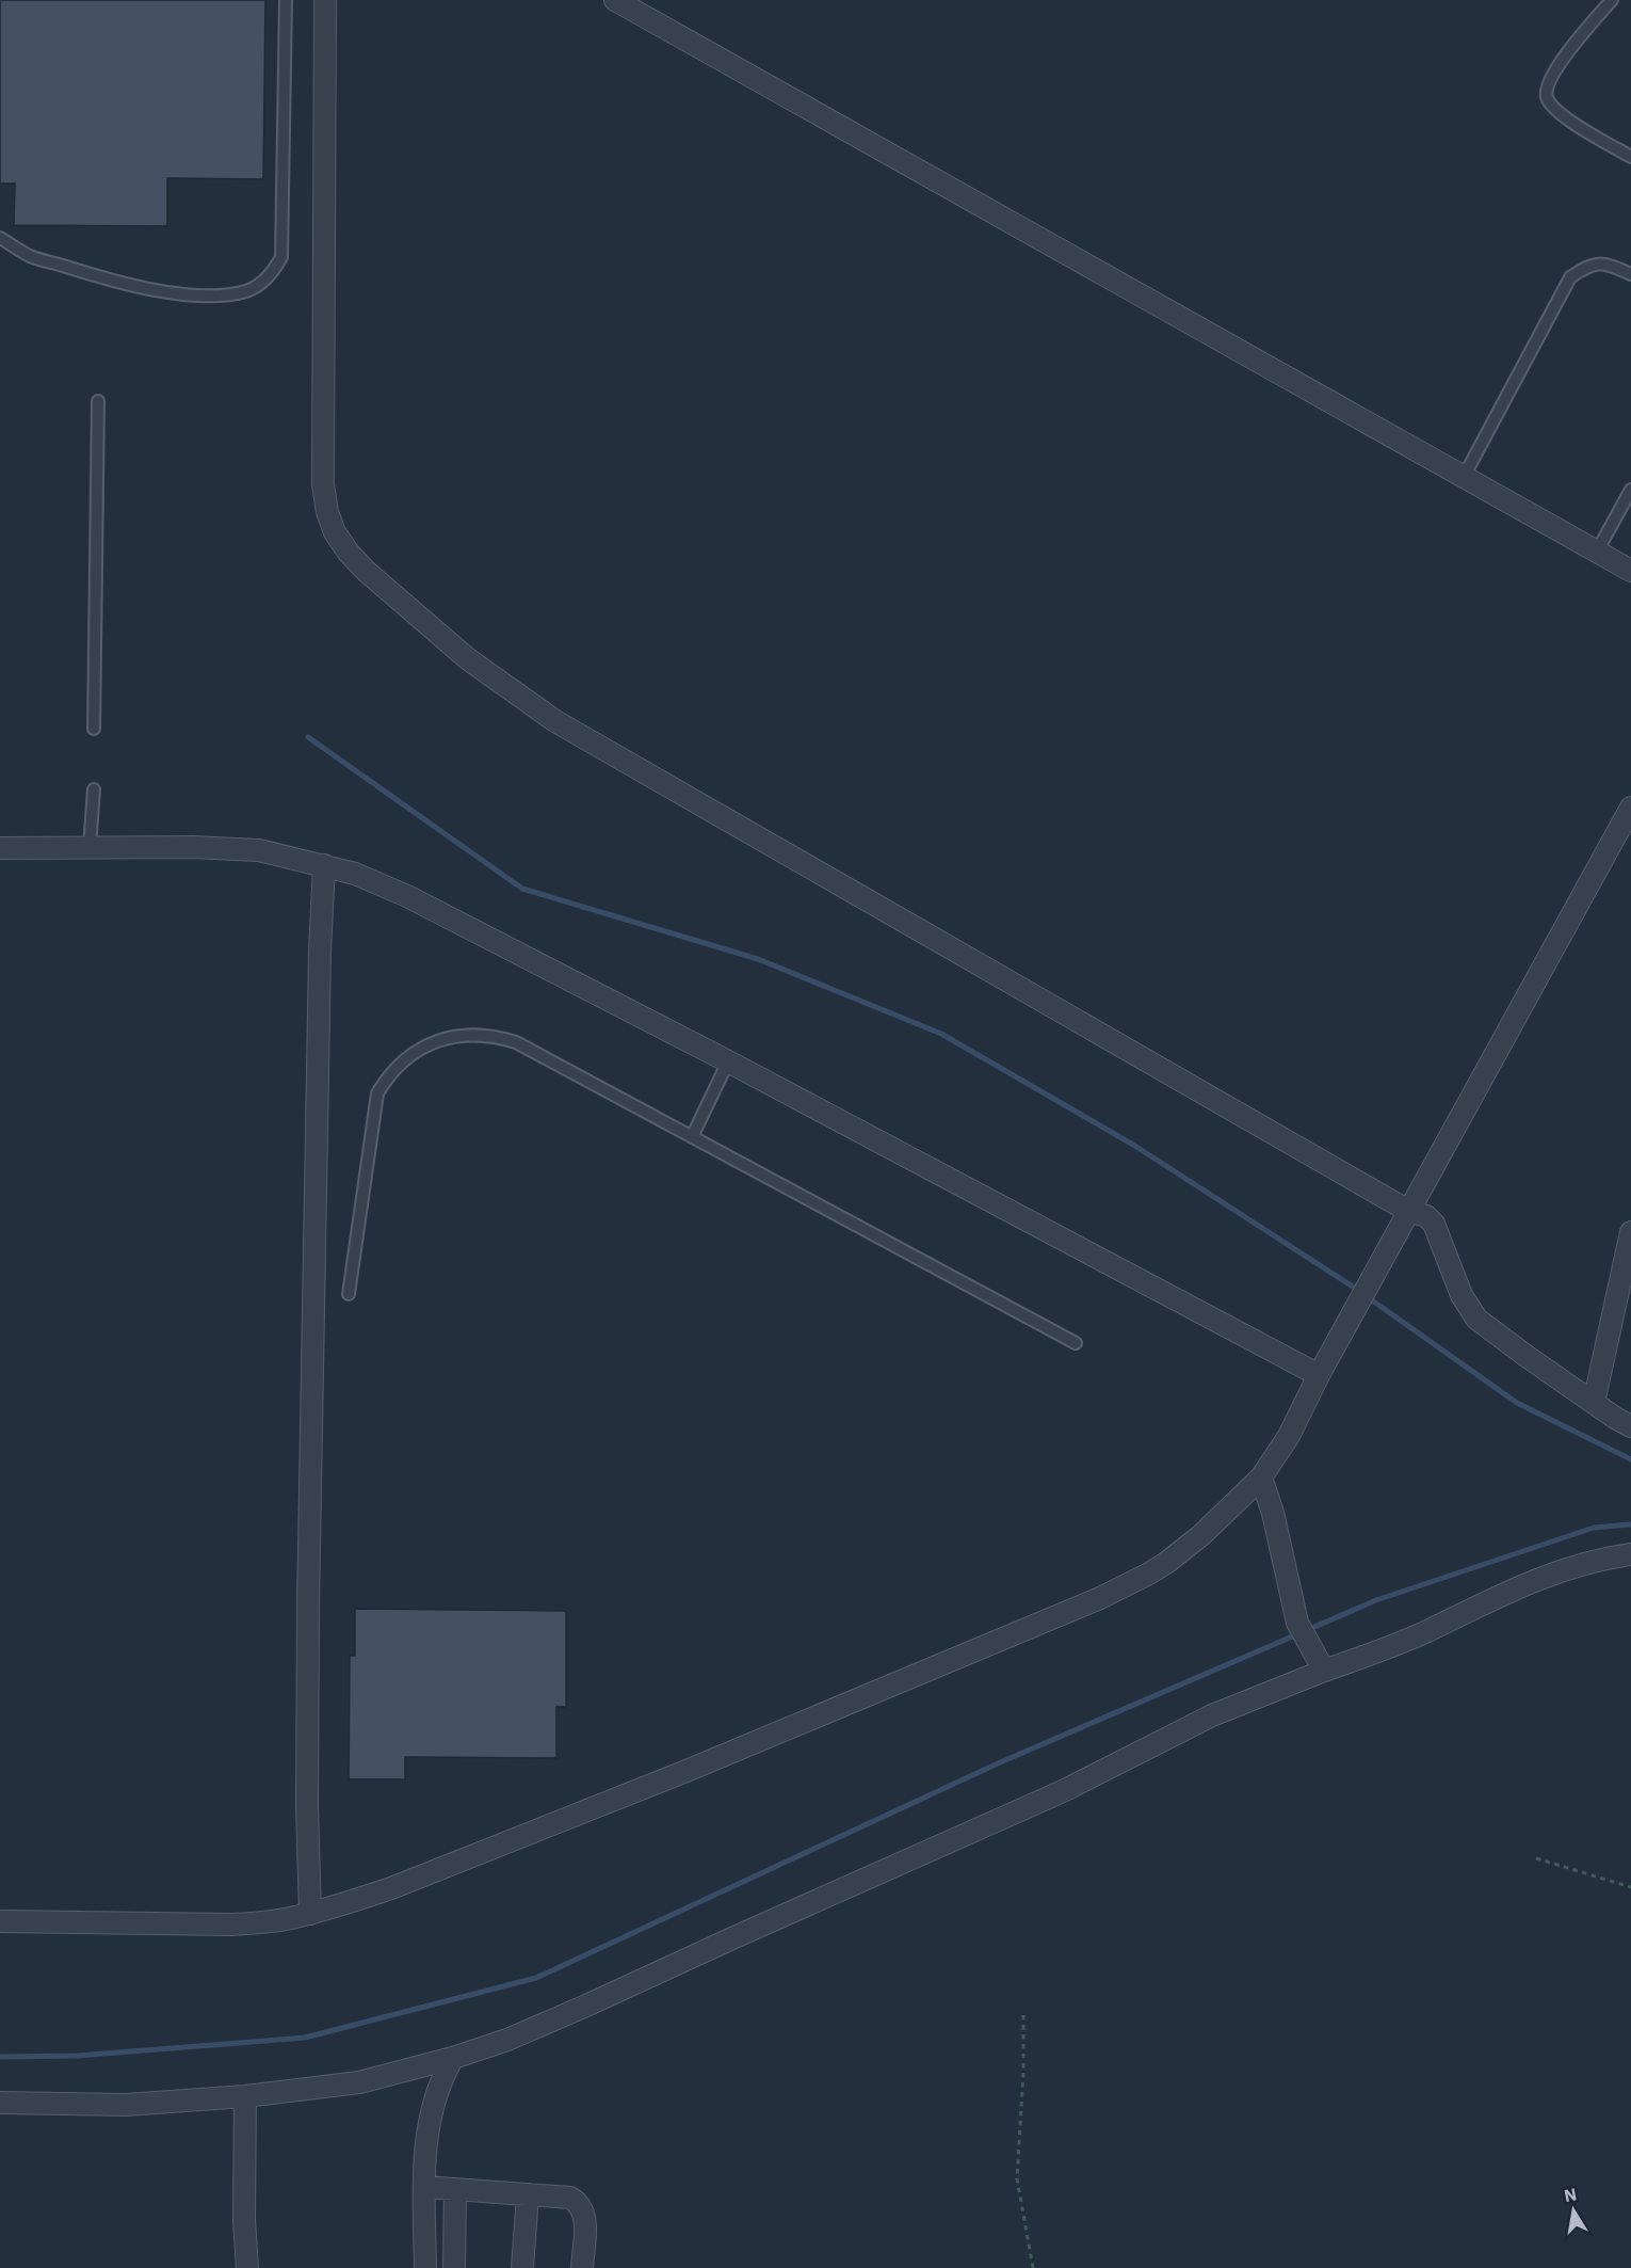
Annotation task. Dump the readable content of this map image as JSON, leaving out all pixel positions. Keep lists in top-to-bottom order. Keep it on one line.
{"north":"top"}
